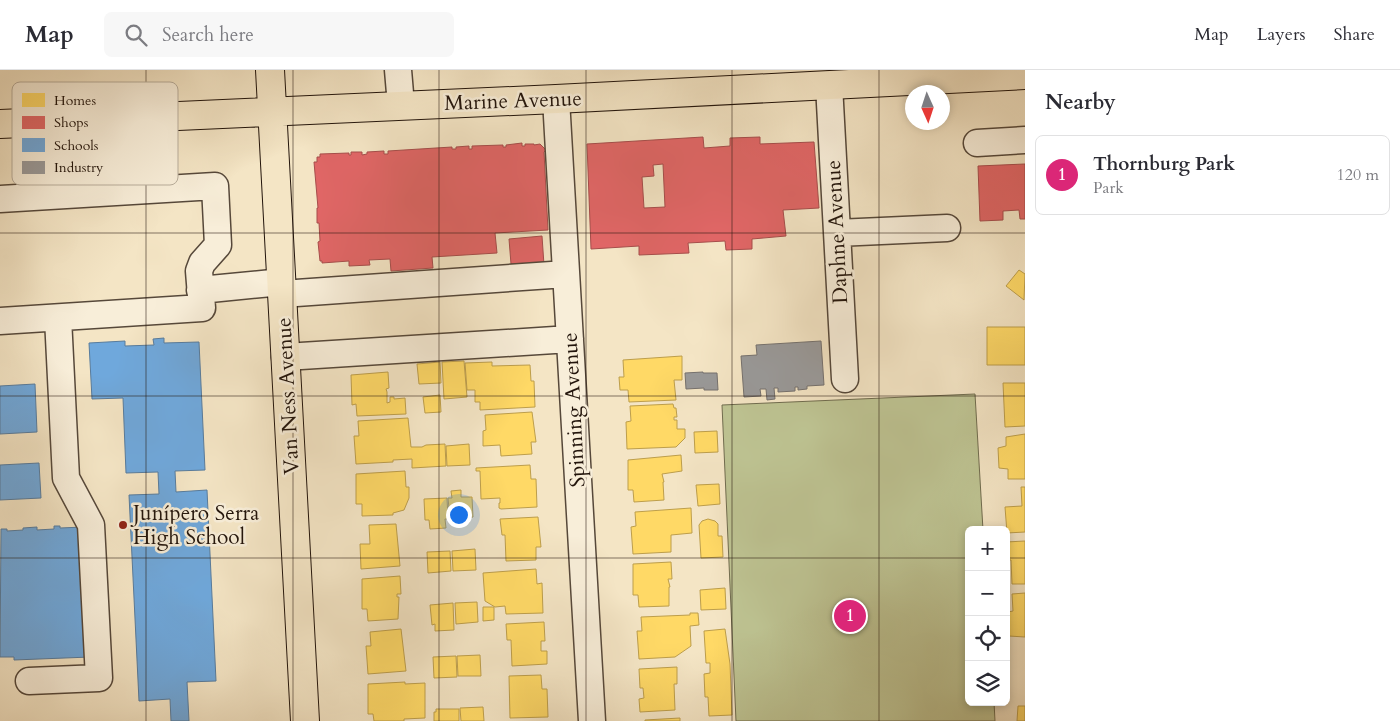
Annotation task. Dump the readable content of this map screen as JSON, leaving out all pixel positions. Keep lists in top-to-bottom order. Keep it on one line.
{"streets":{"main road":["Marine Avenue","Van Ness Avenue"],"street":["Daphne Avenue","Spinning Avenue"]},"crossings":[["Marine Avenue","Daphne Avenue"],["Marine Avenue","Van Ness Avenue"],["Marine Avenue","Spinning Avenue"]],"places":["Junípero Serra High School"],"legend":["Homes","Shops","Schools","Industry"],"north":"bottom","page":{"header":"Map","search":"Search here","nav":["Map","Layers","Share"],"heading":"Nearby","list":[{"mark":"1","name":"Thornburg Park","note":"Park","value":"120 m"}],"map_buttons":["+","−"],"pins":"1"}}
